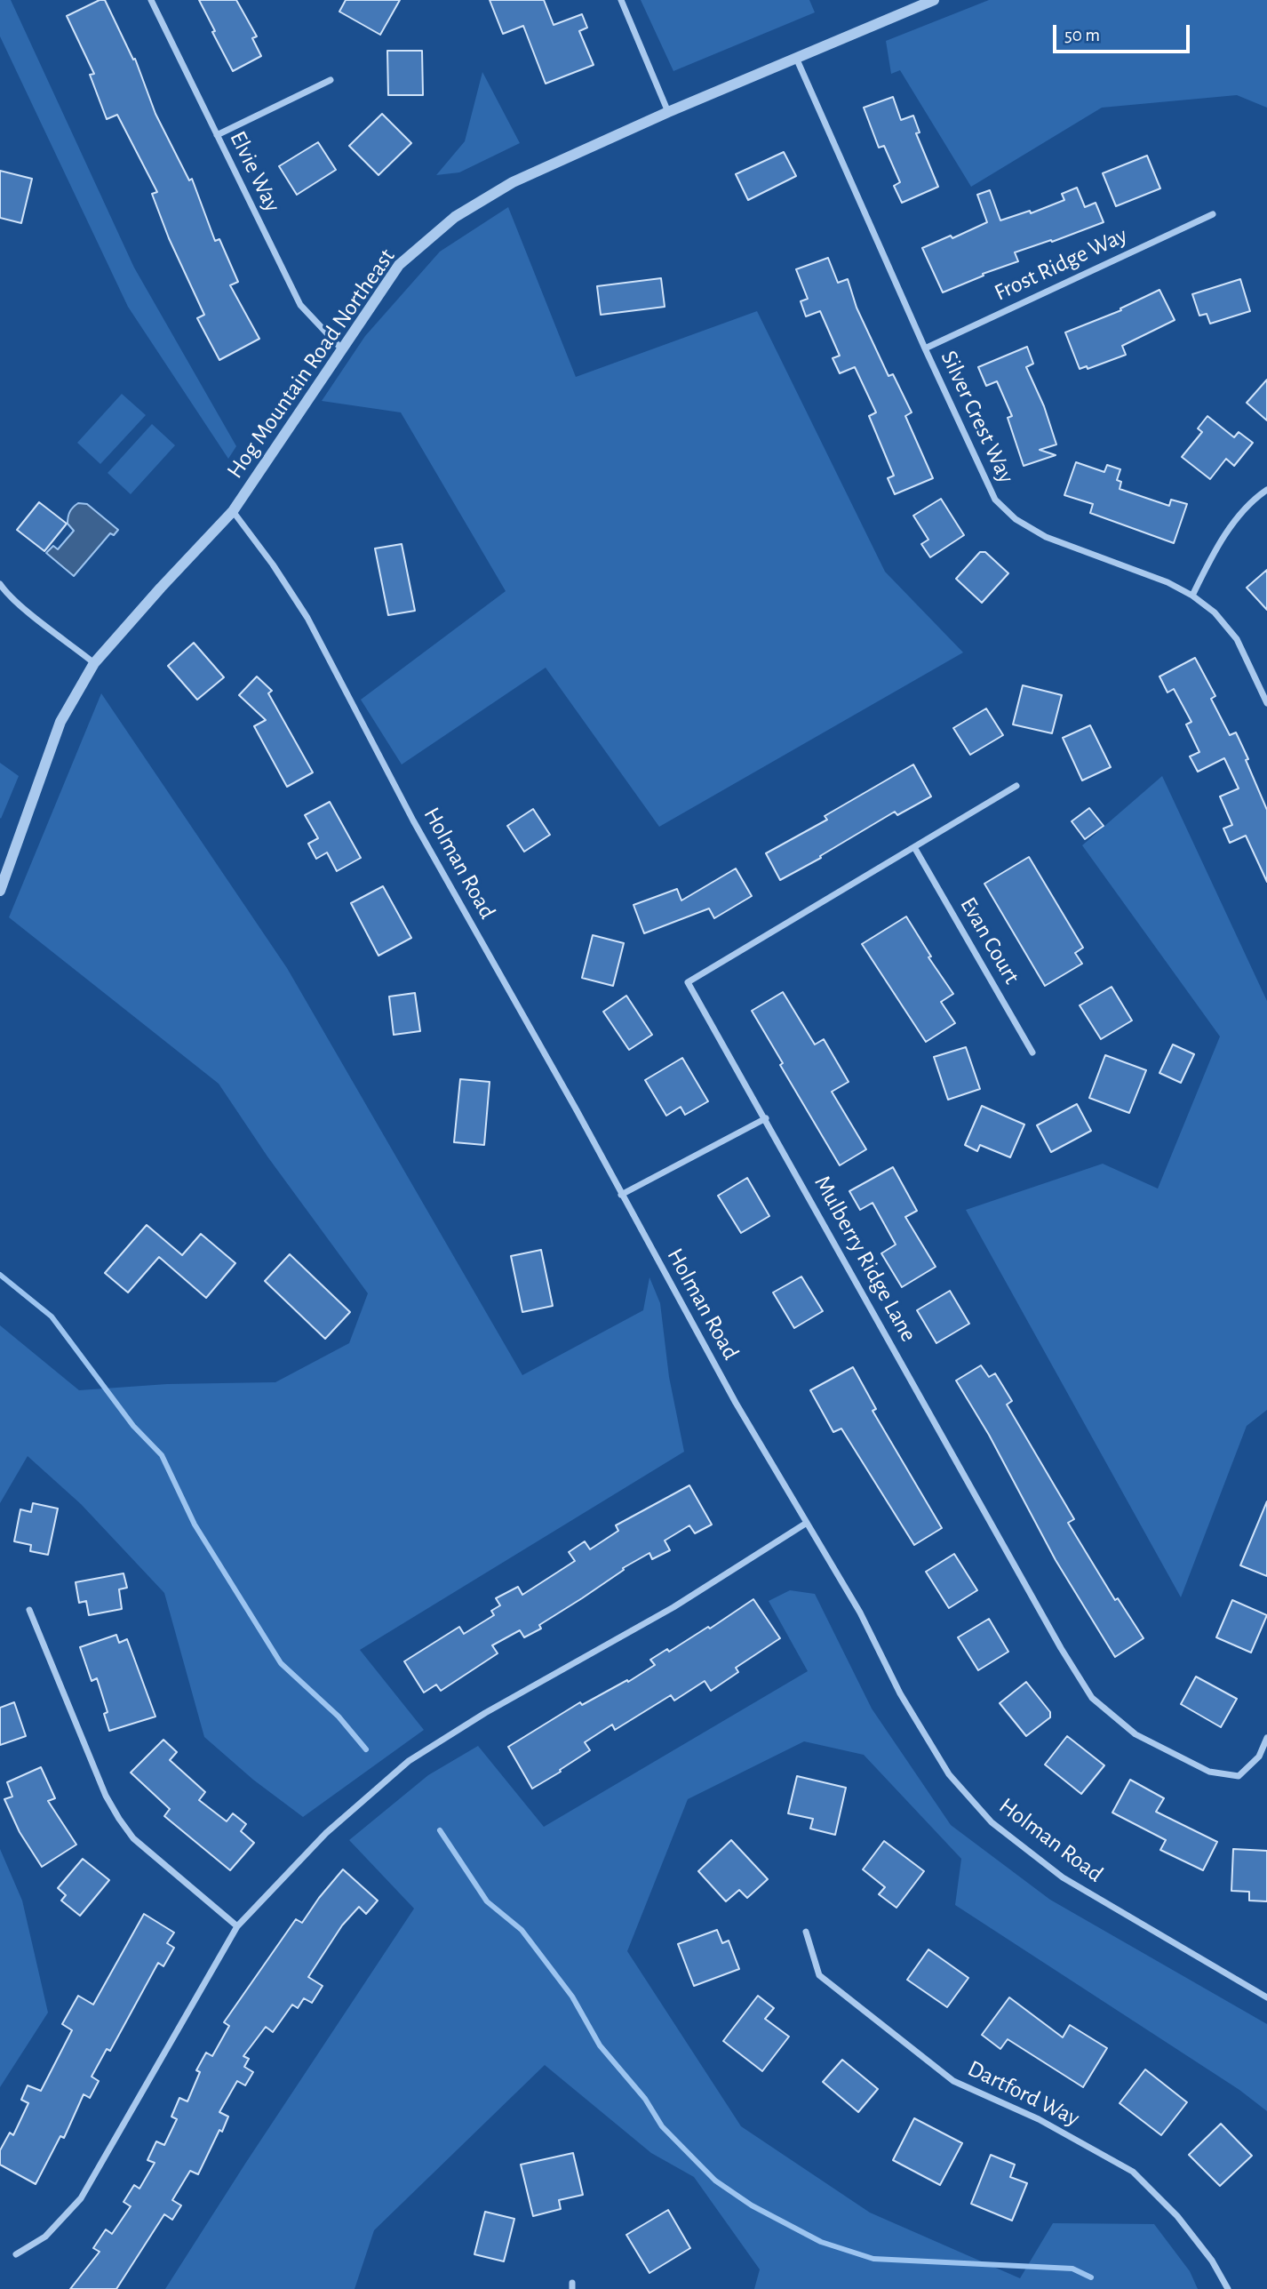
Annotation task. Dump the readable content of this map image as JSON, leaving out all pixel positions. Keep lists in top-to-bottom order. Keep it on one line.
{"streets":{"street":["Elvie Way","Frost Ridge Way","Hog Mountain Road Northeast","Silver Crest Way","Holman Road","Evan Court","Mulberry Ridge Lane","Dartford Way"]},"crossings":[["Elvie Way","Hog Mountain Road Northeast"],["Frost Ridge Way","Silver Crest Way"],["Hog Mountain Road Northeast","Silver Crest Way"],["Hog Mountain Road Northeast","Holman Road"],["Evan Court","Mulberry Ridge Lane"]],"scale_bar":"50 m"}
